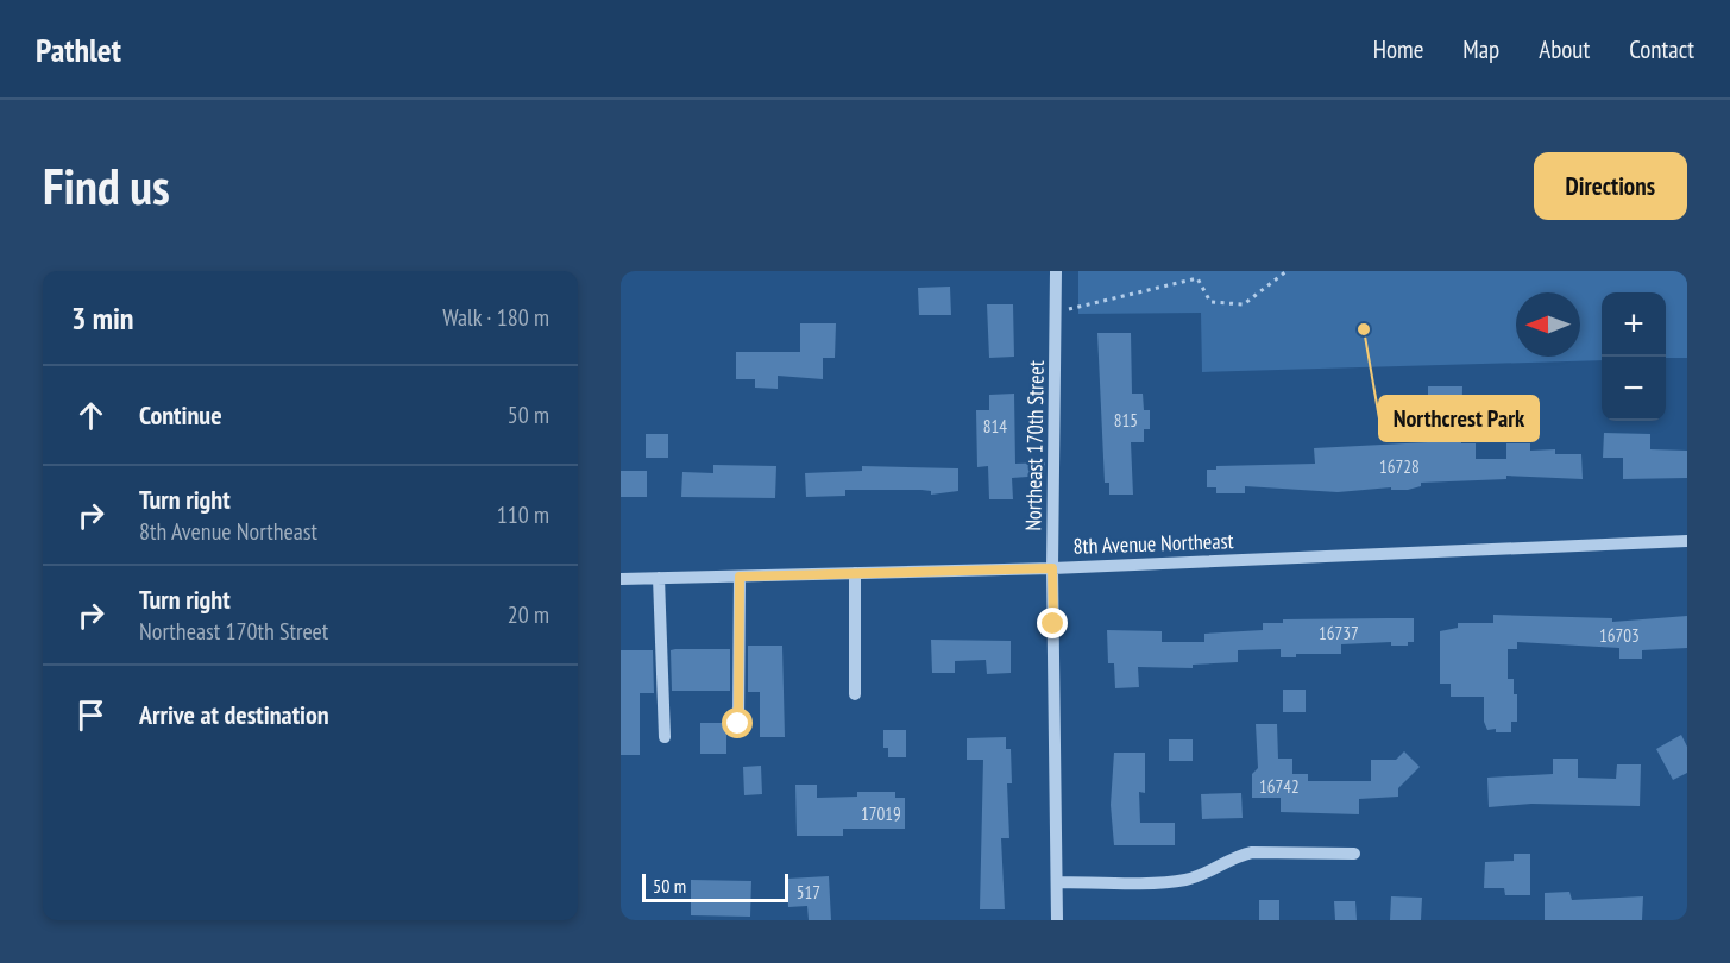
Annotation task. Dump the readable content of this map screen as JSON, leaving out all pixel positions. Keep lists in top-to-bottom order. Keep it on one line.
{"streets":{"street":["Northeast 170th Street","8th Avenue Northeast"]},"crossings":[["Northeast 170th Street","8th Avenue Northeast"]],"places":["Northcrest Park"],"house_numbers":["815","814","16728","16737","16703","16742","17019","517"],"scale_bar":"50 m","north":"left","page":{"header":"Pathlet","nav":["Home","Map","About","Contact"],"buttons":"Directions","title":"Find us","heading":["3 min","Walk · 180 m"],"map_buttons":["+","−"],"list":[["Continue","50 m"],["Turn right","8th Avenue Northeast","110 m"],["Turn right","Northeast 170th Street","20 m"],"Arrive at destination"],"scale":"50 m"}}
